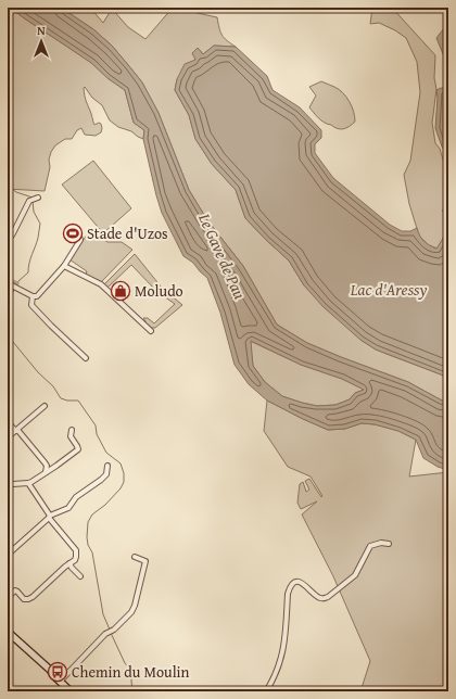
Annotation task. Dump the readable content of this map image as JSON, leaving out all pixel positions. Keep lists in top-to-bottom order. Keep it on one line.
{"water":["Le Gave de Pau","Lac d'Aressy"],"places":{"sports":["Stade d'Uzos"],"shop":["Moludo"],"bus stop":["Chemin du Moulin"]},"north":"top"}
